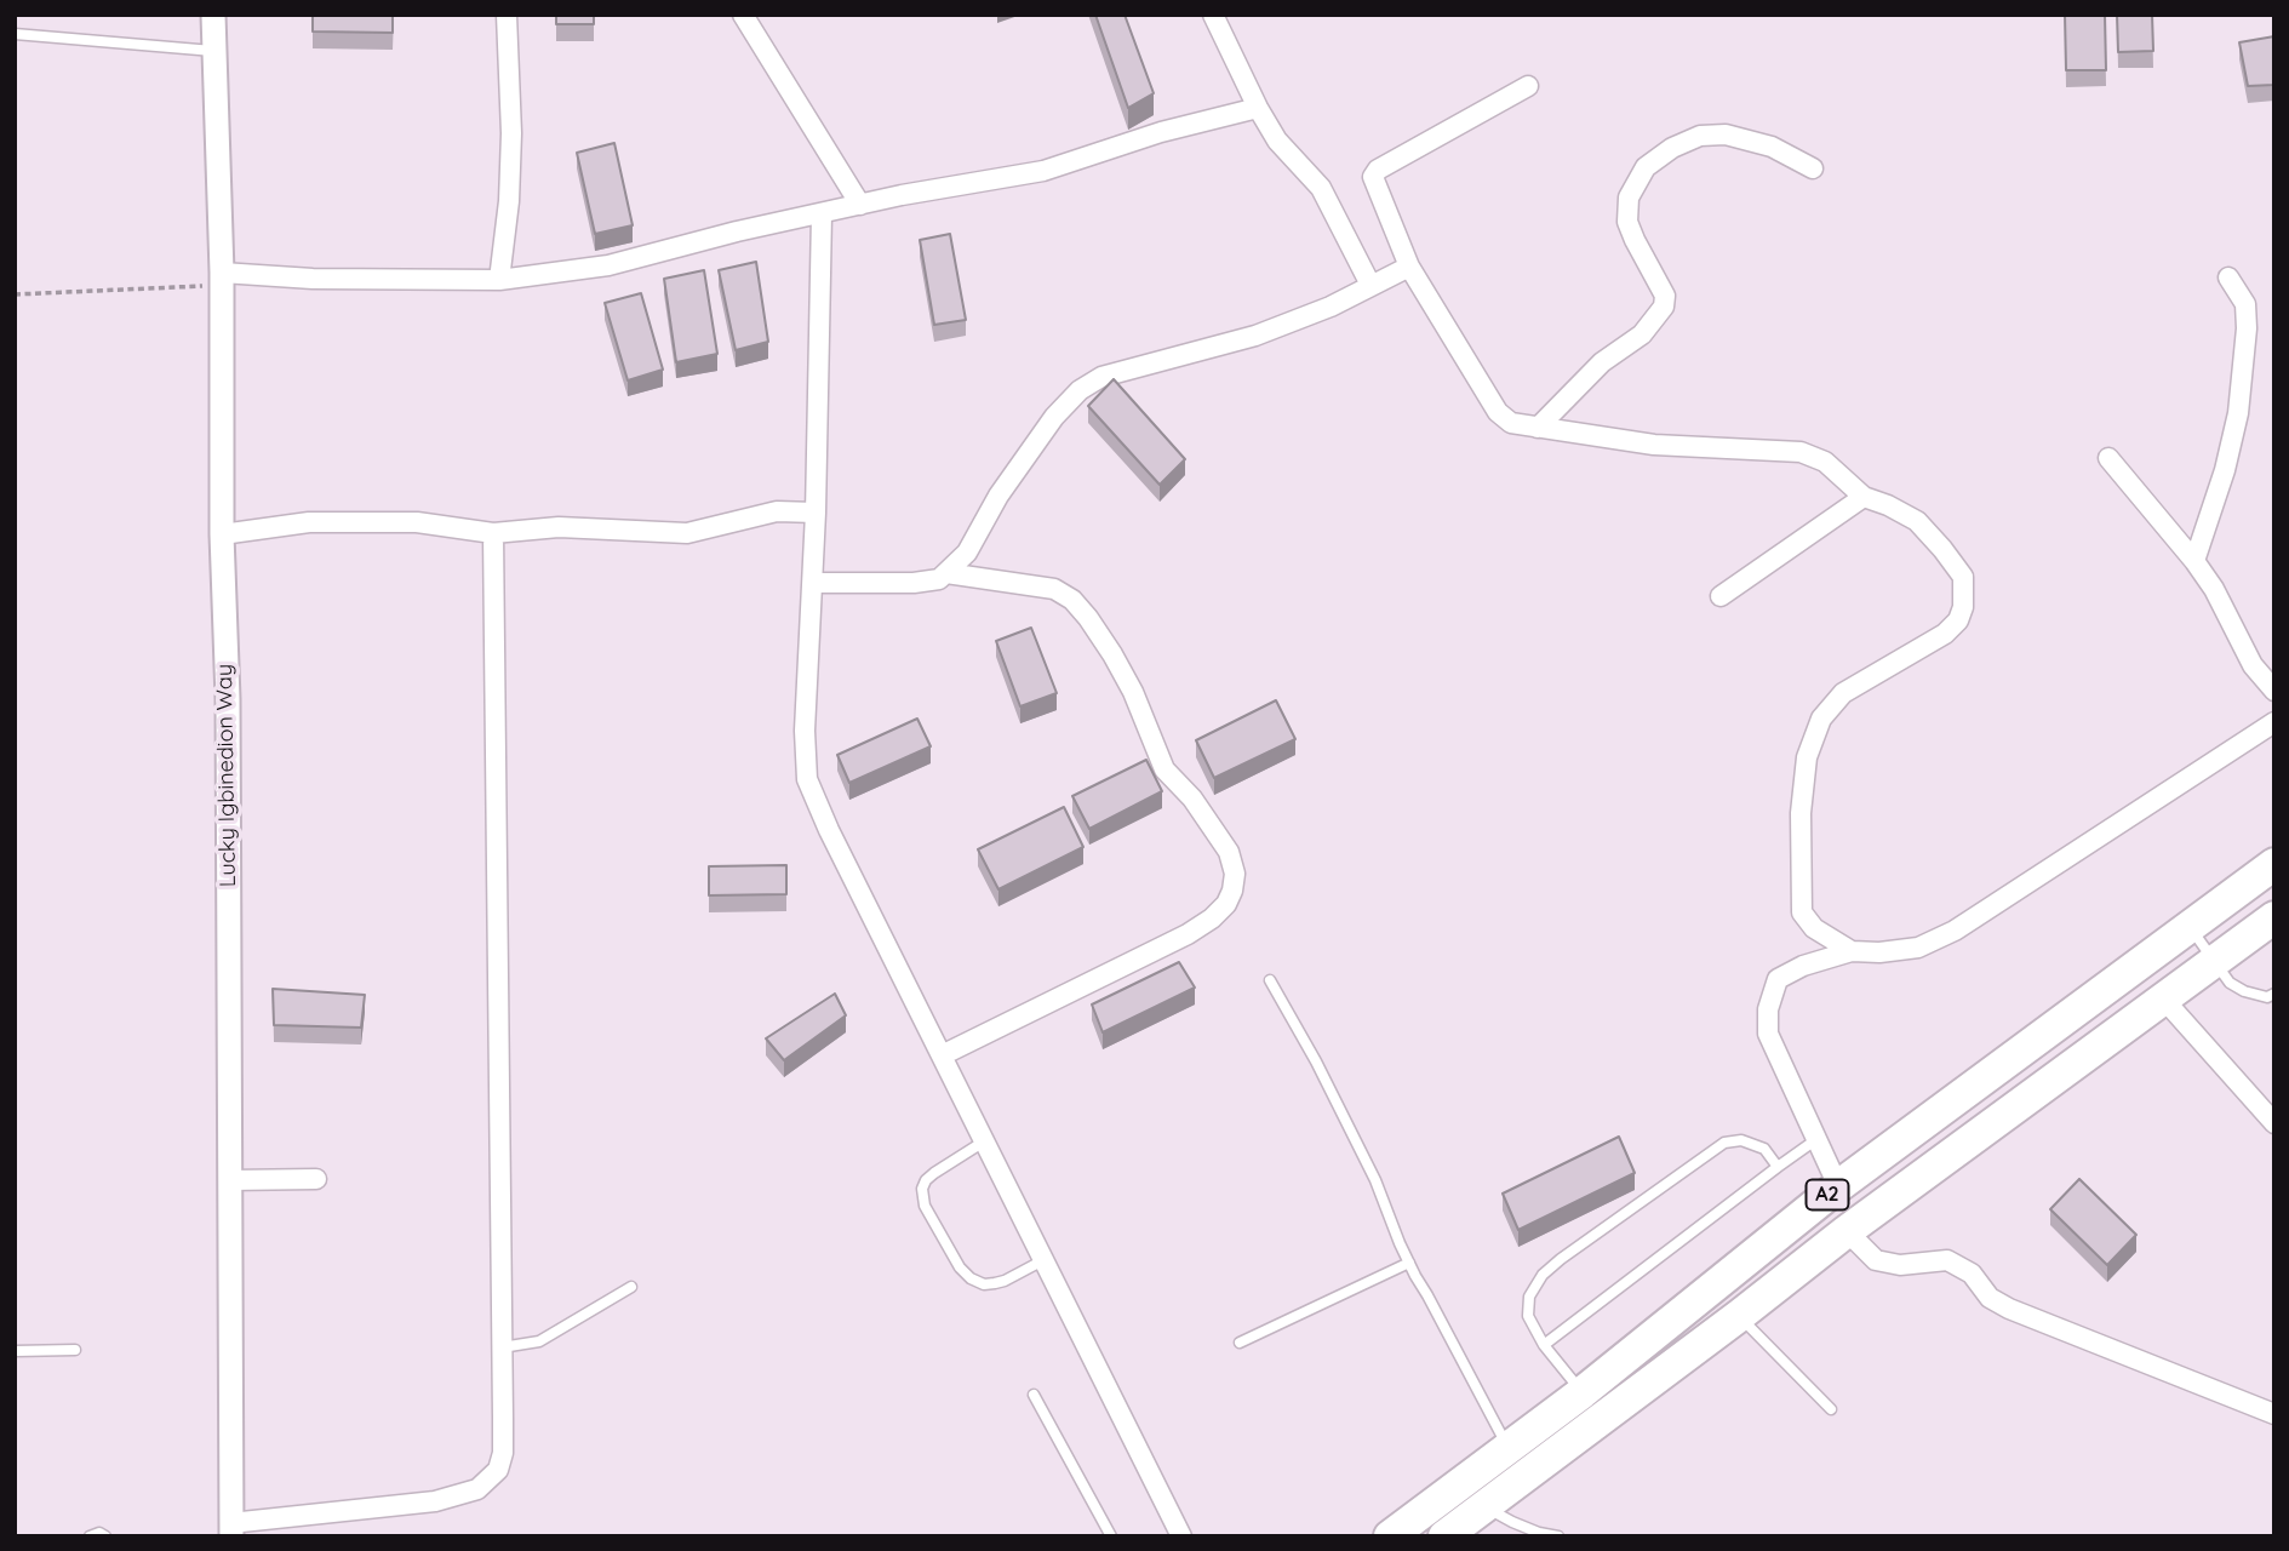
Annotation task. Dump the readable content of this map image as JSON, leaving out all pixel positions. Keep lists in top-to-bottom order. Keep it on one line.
{"streets":{"highway":["A2"],"street":["Lucky Igbinedion Way"]}}
